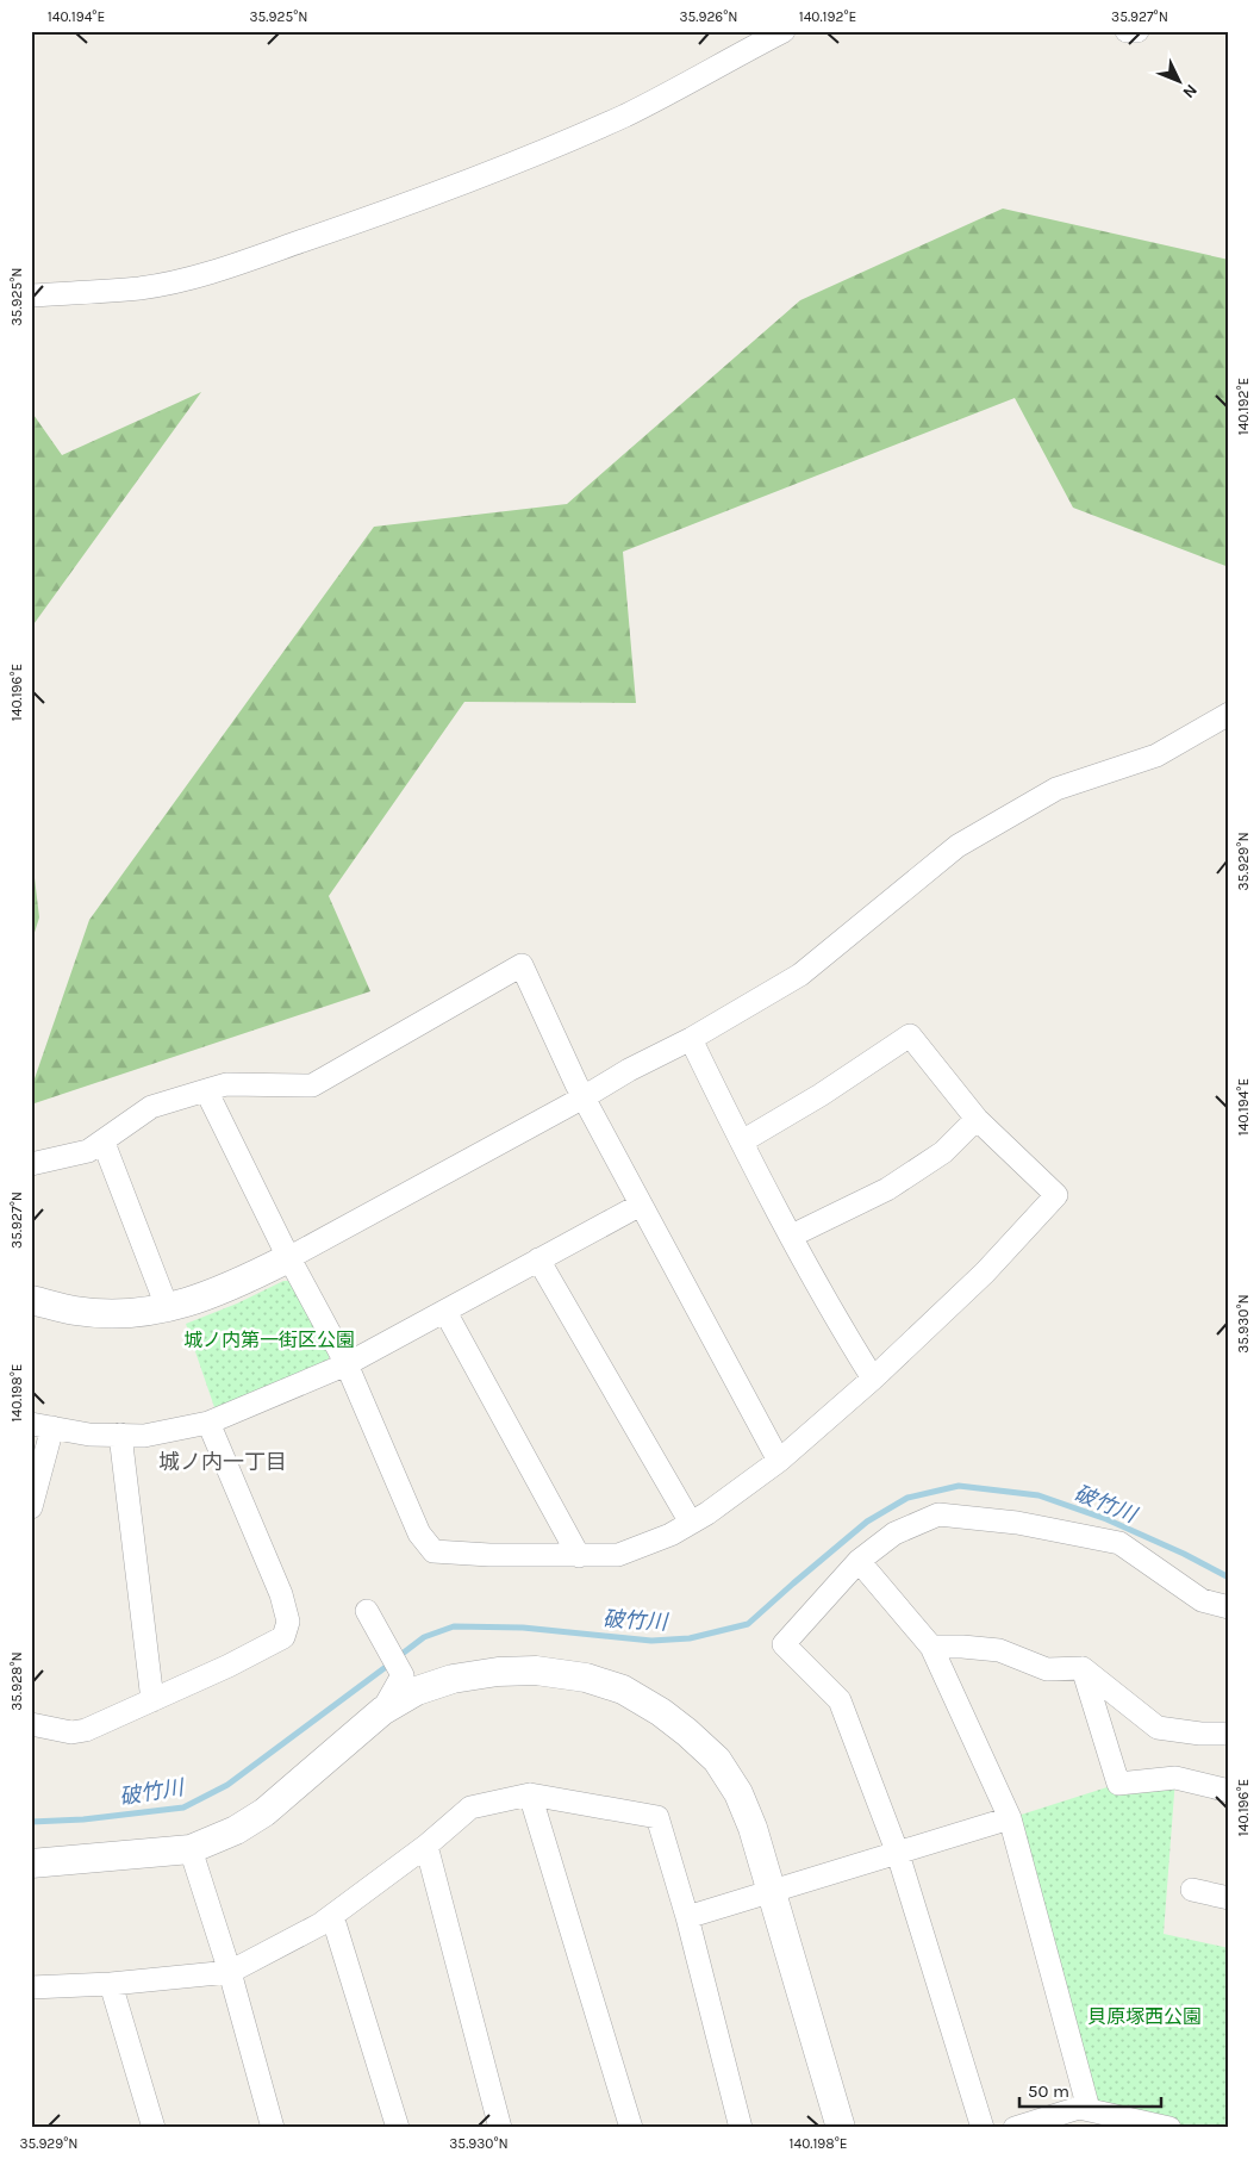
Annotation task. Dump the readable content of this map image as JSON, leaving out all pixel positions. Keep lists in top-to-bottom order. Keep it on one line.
{"districts":["城ノ内一丁目"],"water":["破竹川"],"parks":["城ノ内第一街区公園","貝原塚西公園"],"scale_bar":"50 m","north":"bottom right","coordinates":["140.194°E","35.925°N","35.926°N","140.192°E","35.927°N","140.196°E","35.929°N","35.930°N","140.198°E","35.928°N"]}
